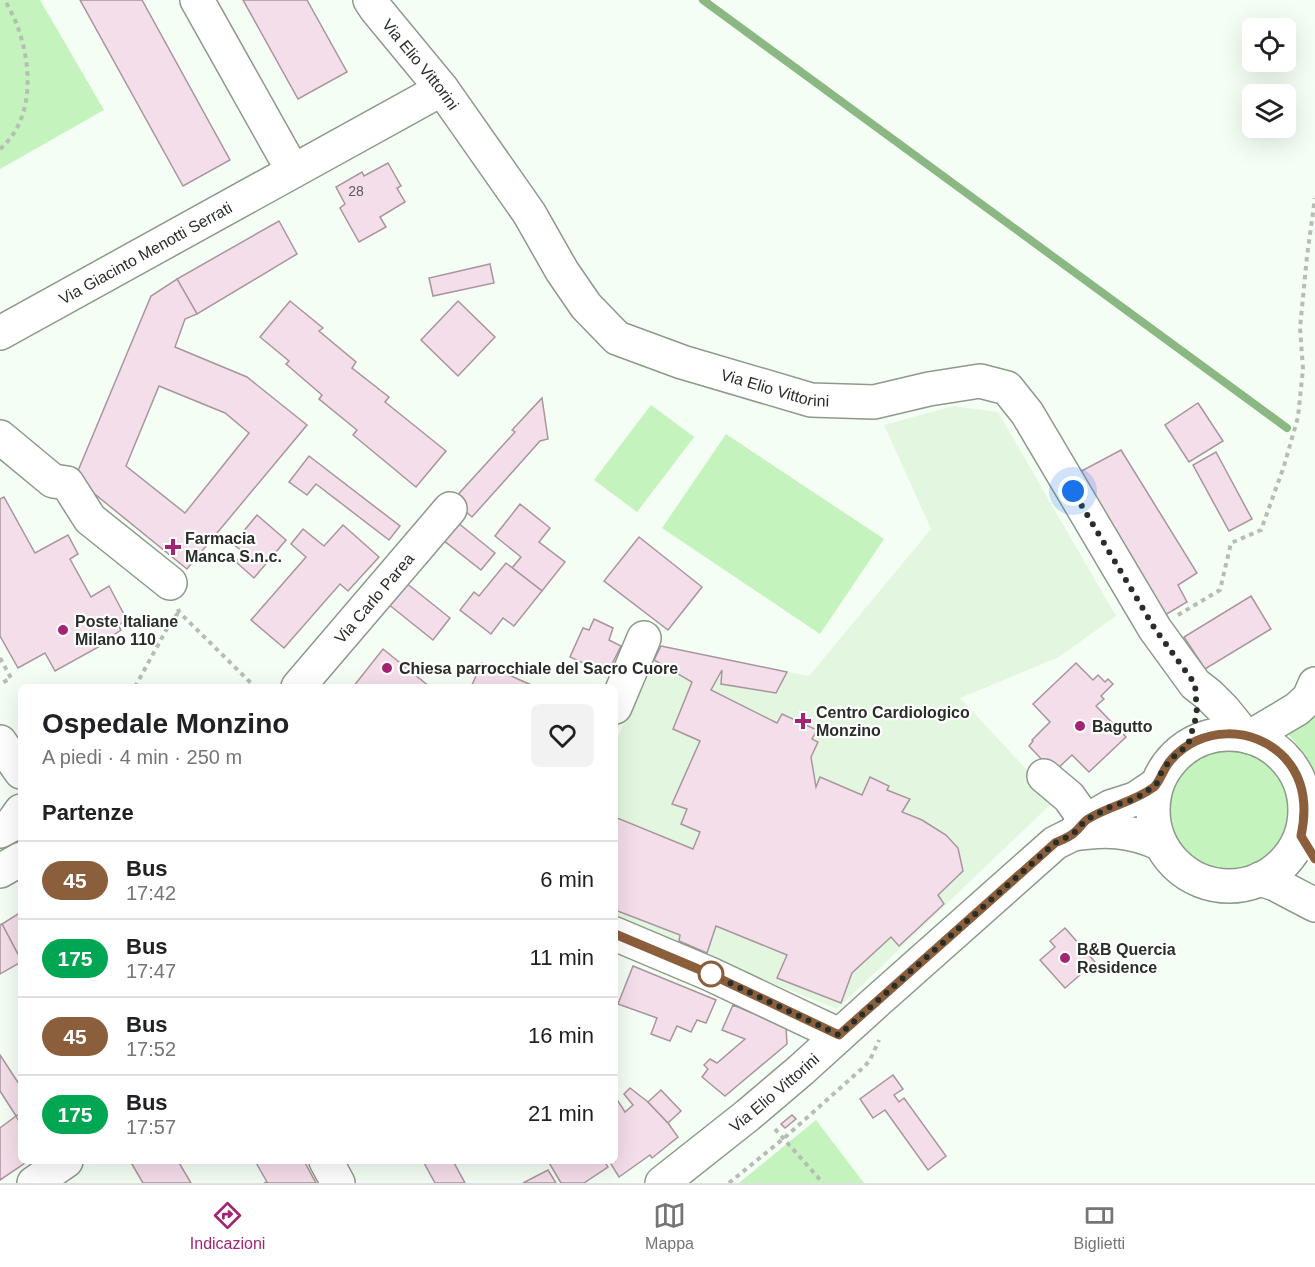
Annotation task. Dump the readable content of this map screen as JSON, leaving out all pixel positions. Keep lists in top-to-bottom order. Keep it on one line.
{"streets":{"main road":["Via Elio Vittorini","Via Giacinto Menotti Serrati","Via Carlo Parea"]},"crossings":[["Via Elio Vittorini","Via Giacinto Menotti Serrati"]],"places":{"health":["Farmacia Manca S.n.c.","Centro Cardiologico Monzino"],"other":["Poste Italiane Milano 110","Chiesa parrocchiale del Sacro Cuore","Bagutto","B&B Quercia Residence"]},"lines":["bus line 45"],"house_numbers":["28"],"page":{"heading":[["Ospedale Monzino","A piedi · 4 min · 250 m"],"Partenze"],"list":[{"mark":"45","name":"Bus","note":"17:42","value":"6 min"},{"mark":"175","name":"Bus","note":"17:47","value":"11 min"},{"mark":"45","name":"Bus","note":"17:52","value":"16 min"},{"mark":"175","name":"Bus","note":"17:57","value":"21 min"}],"tabs":["Indicazioni","Mappa","Biglietti"]}}
